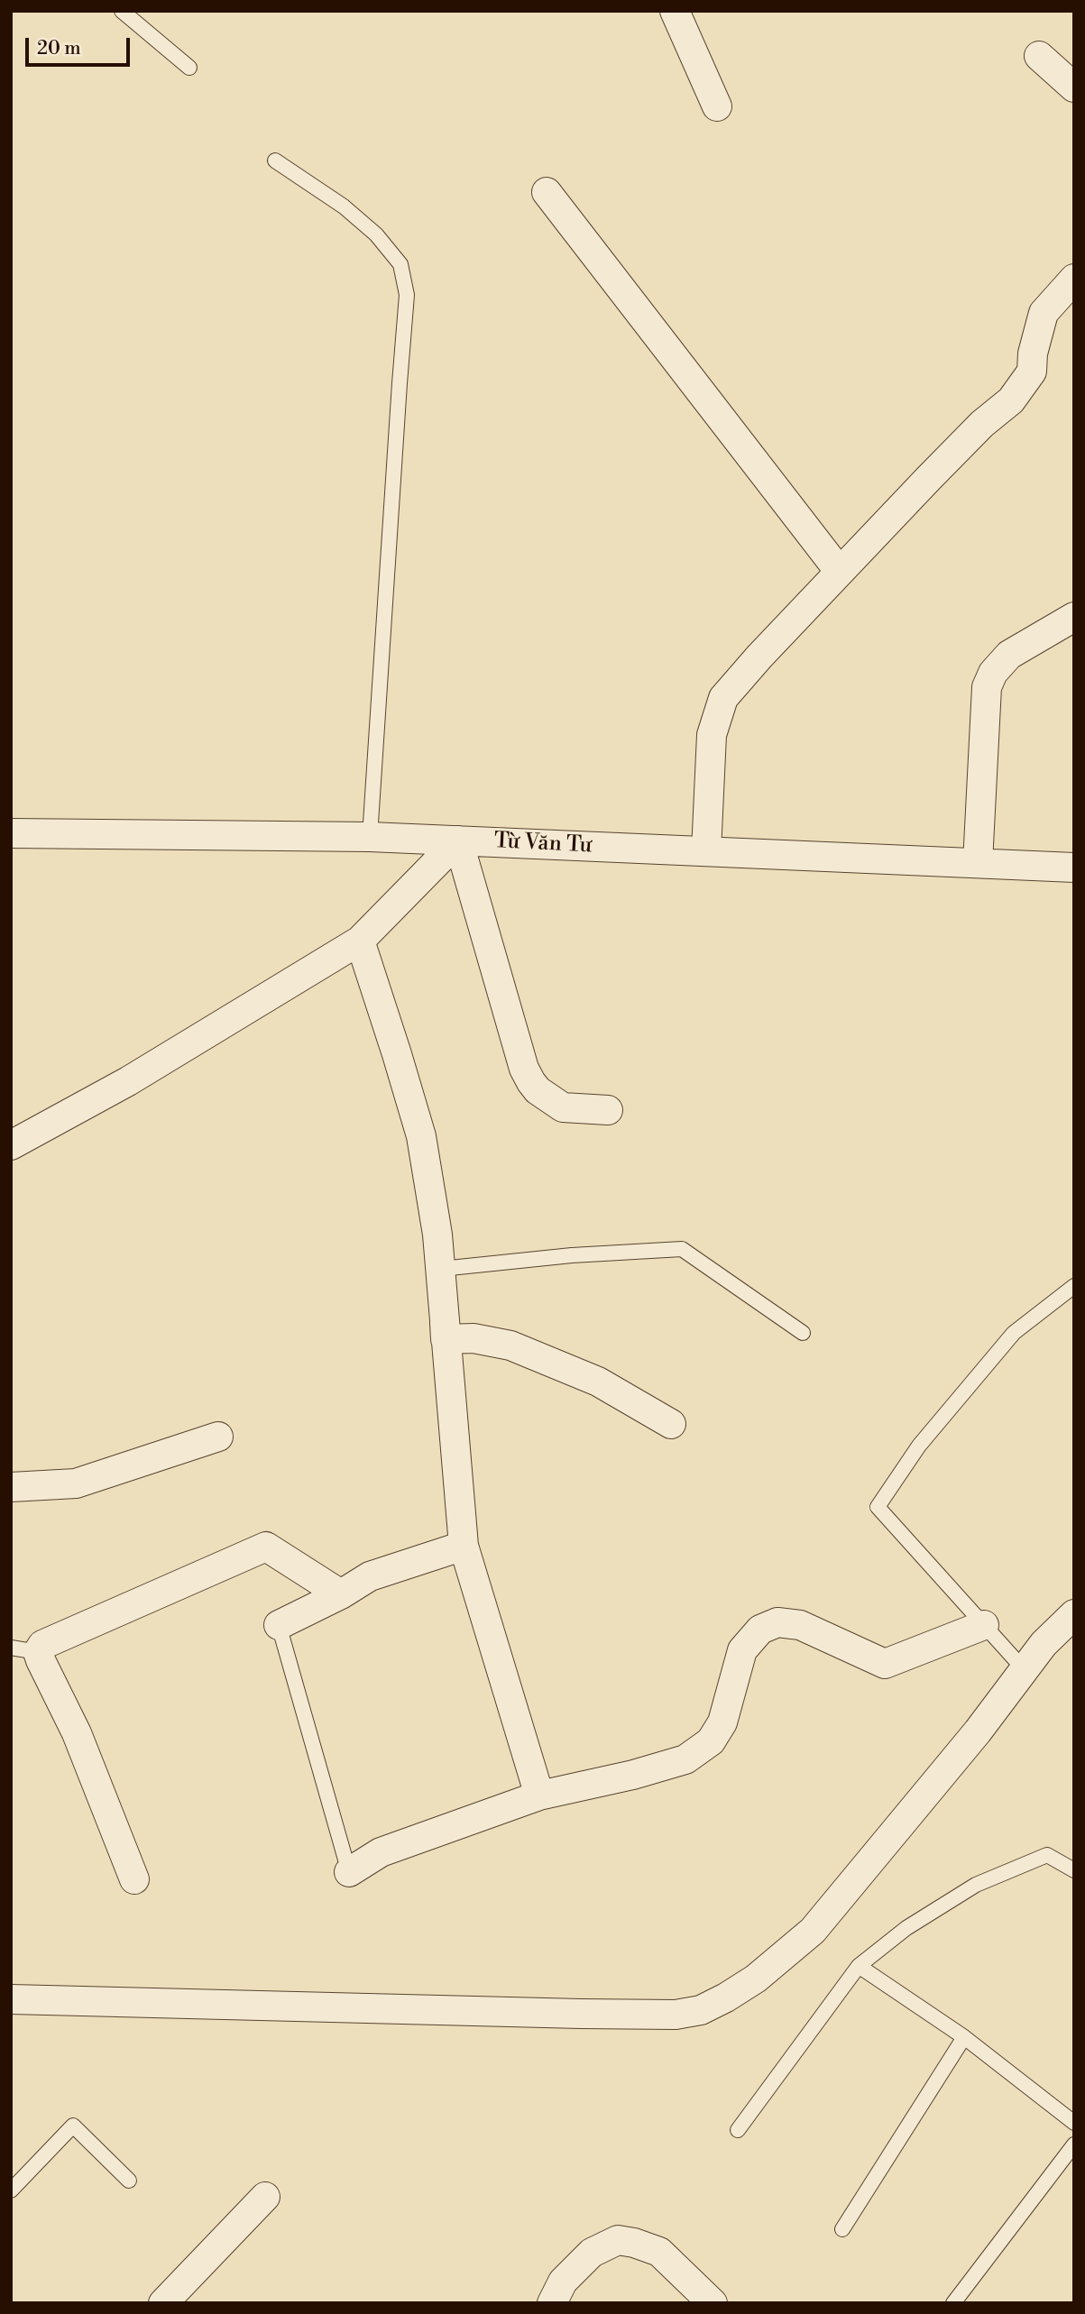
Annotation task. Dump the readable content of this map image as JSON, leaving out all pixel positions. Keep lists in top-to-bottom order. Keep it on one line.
{"streets":{"street":["Từ Văn Tư"]},"scale_bar":"20 m"}
